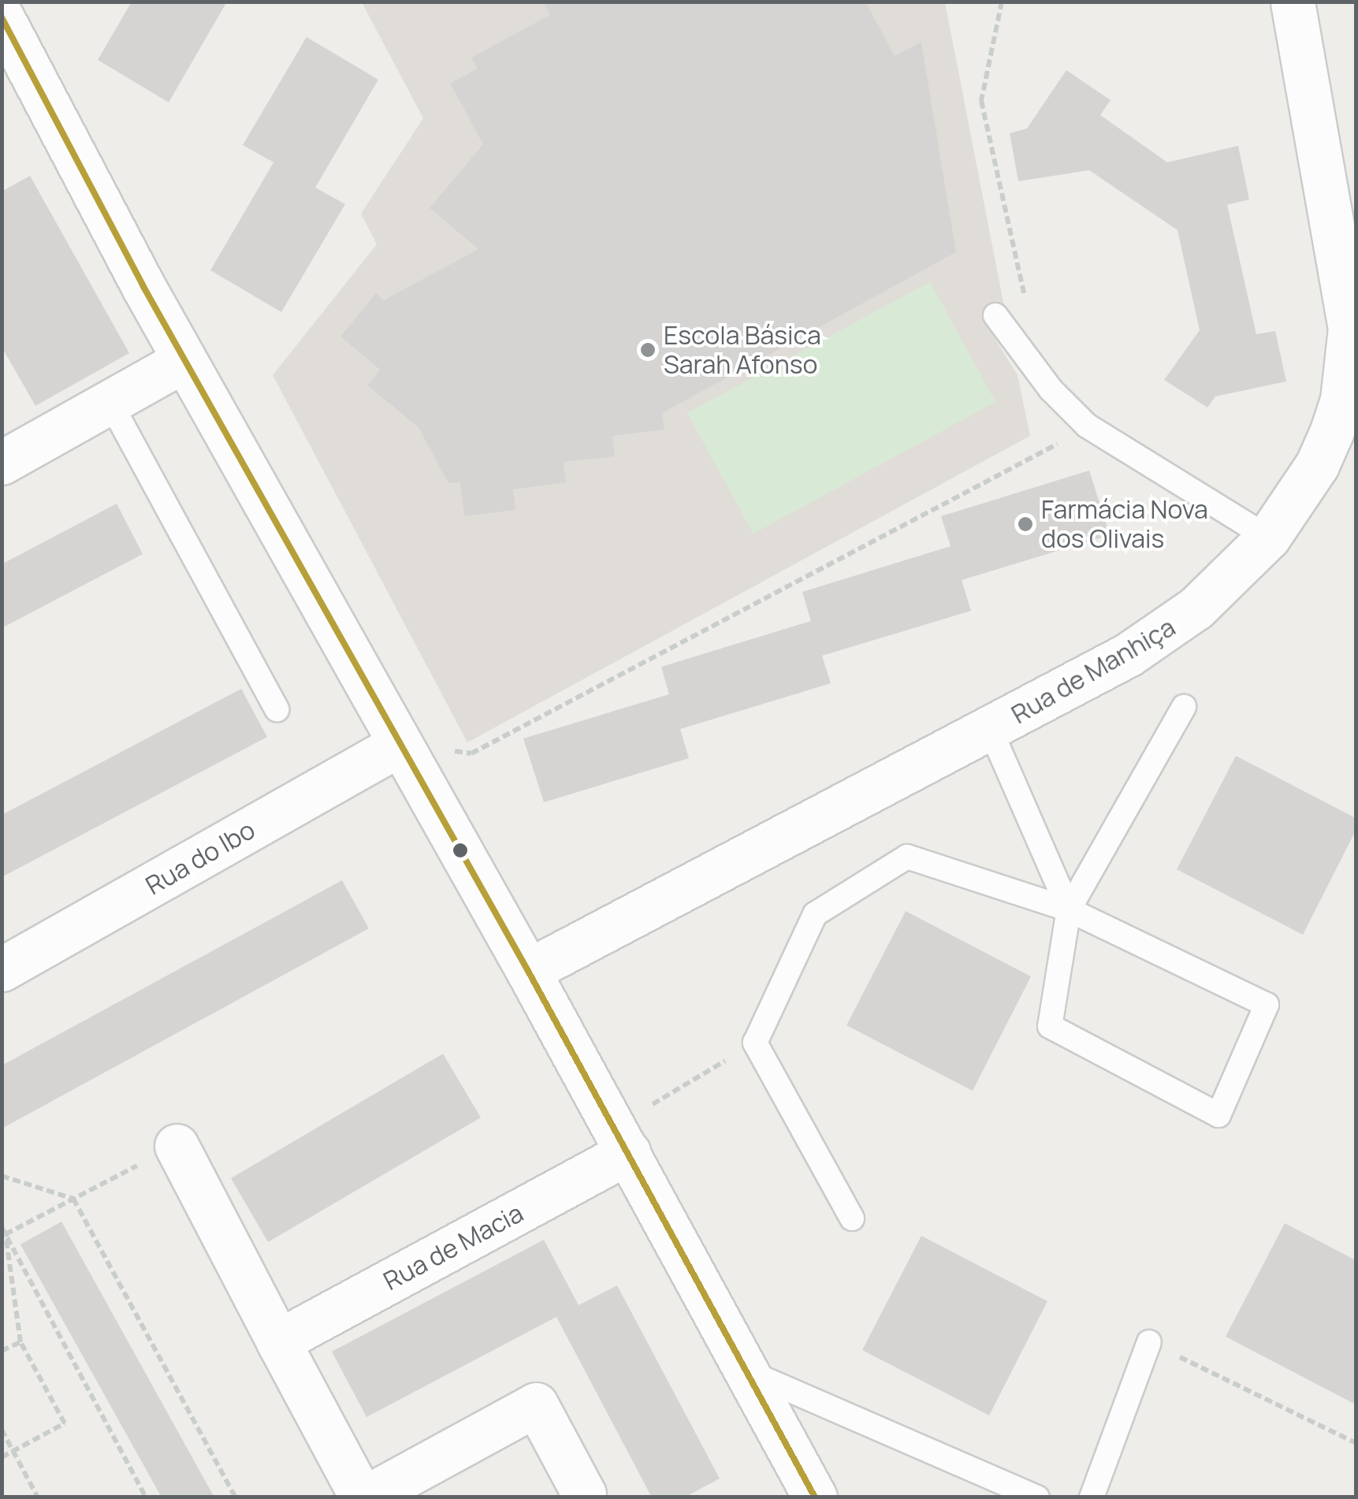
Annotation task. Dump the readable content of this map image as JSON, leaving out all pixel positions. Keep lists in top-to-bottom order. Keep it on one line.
{"streets":{"street":["Rua de Manhiça","Rua do Ibo","Rua de Macia"]},"places":["Escola Básica Sarah Afonso","Farmácia Nova dos Olivais"]}
